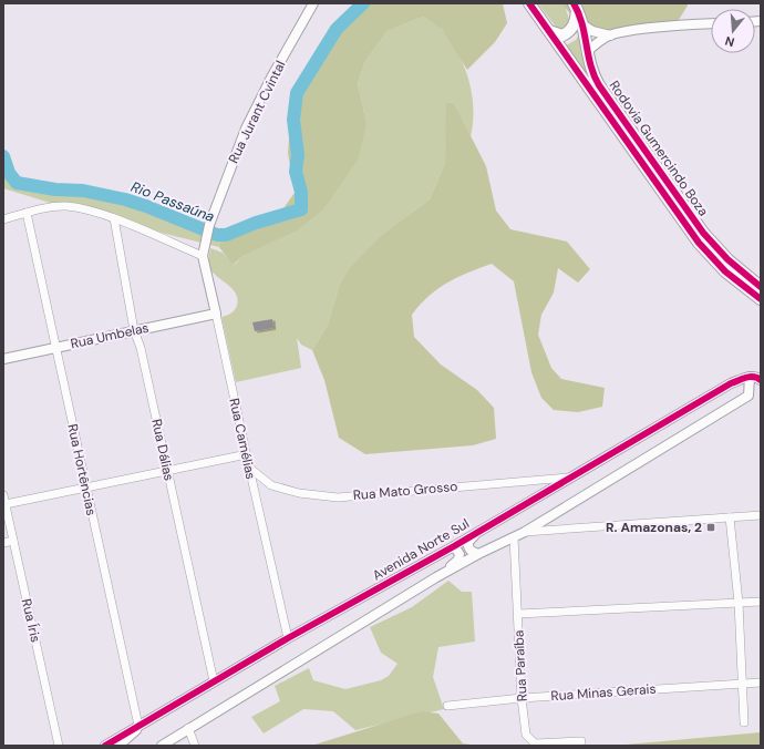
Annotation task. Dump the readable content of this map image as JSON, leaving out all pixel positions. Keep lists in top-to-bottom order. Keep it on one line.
{"streets":{"main road":["Rodovia Gumercindo Boza"],"street":["Rua Jurant Cvintal","Rua Umbelas","Rua Camélias","Rua Dálias","Rua Hortências","Rua Mato Grosso","Avenida Norte Sul","Rua Íris","Rua Paraíba","Rua Minas Gerais"]},"crossings":[["Rua Jurant Cvintal","Rua Camélias"],["Rua Umbelas","Rua Camélias"],["Rua Umbelas","Rua Dálias"],["Rua Umbelas","Rua Hortências"],["Rua Camélias","Rua Mato Grosso"],["Rua Camélias","Avenida Norte Sul"],["Rua Dálias","Avenida Norte Sul"],["Rua Hortências","Avenida Norte Sul"],["Rua Mato Grosso","Avenida Norte Sul"],["Rua Paraíba","Rua Minas Gerais"]],"water":["Rio Passaúna"],"places":{"transit":["R. Amazonas, 2"]},"north":"bottom"}
